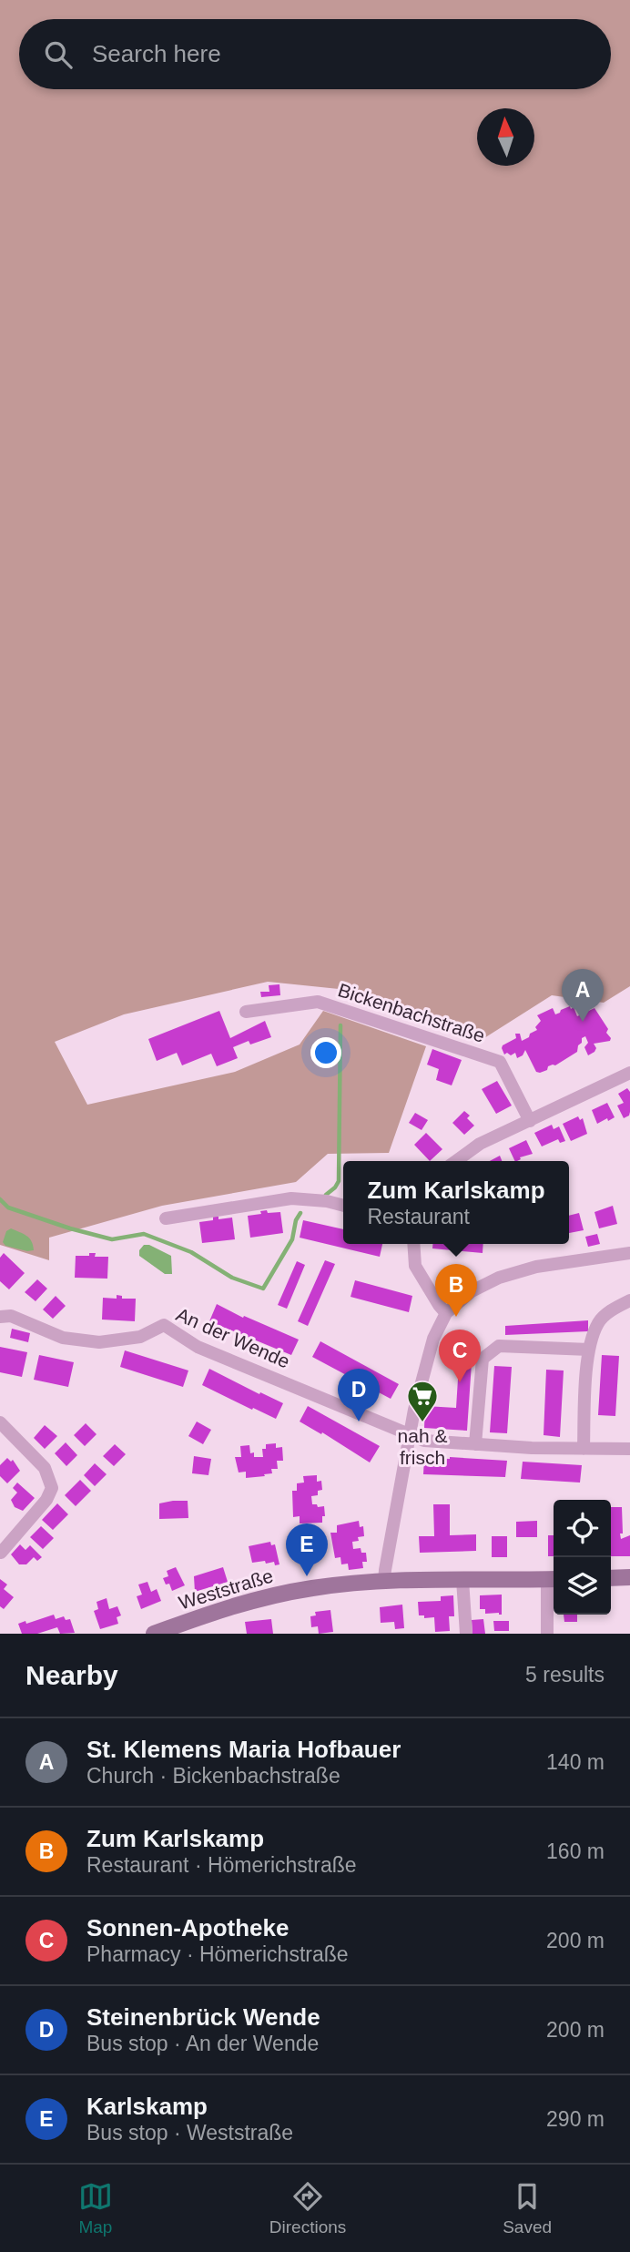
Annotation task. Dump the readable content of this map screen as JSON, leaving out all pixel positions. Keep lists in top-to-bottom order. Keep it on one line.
{"streets":{"main road":["Weststraße"],"street":["Bickenbachstraße","An der Wende"]},"places":{"supermarket":["nah & frisch"]},"north":"top","page":{"search":"Search here","pins":["A","B","C","D","E"],"popup":["Zum Karlskamp","Restaurant"],"heading":["Nearby","5 results"],"list":[{"mark":"A","name":"St. Klemens Maria Hofbauer","note":"Church · Bickenbachstraße","value":"140 m"},{"mark":"B","name":"Zum Karlskamp","note":"Restaurant · Hömerichstraße","value":"160 m"},{"mark":"C","name":"Sonnen-Apotheke","note":"Pharmacy · Hömerichstraße","value":"200 m"},{"mark":"D","name":"Steinenbrück Wende","note":"Bus stop · An der Wende","value":"200 m"},{"mark":"E","name":"Karlskamp","note":"Bus stop · Weststraße","value":"290 m"}],"nav":["Map","Directions","Saved"]}}
